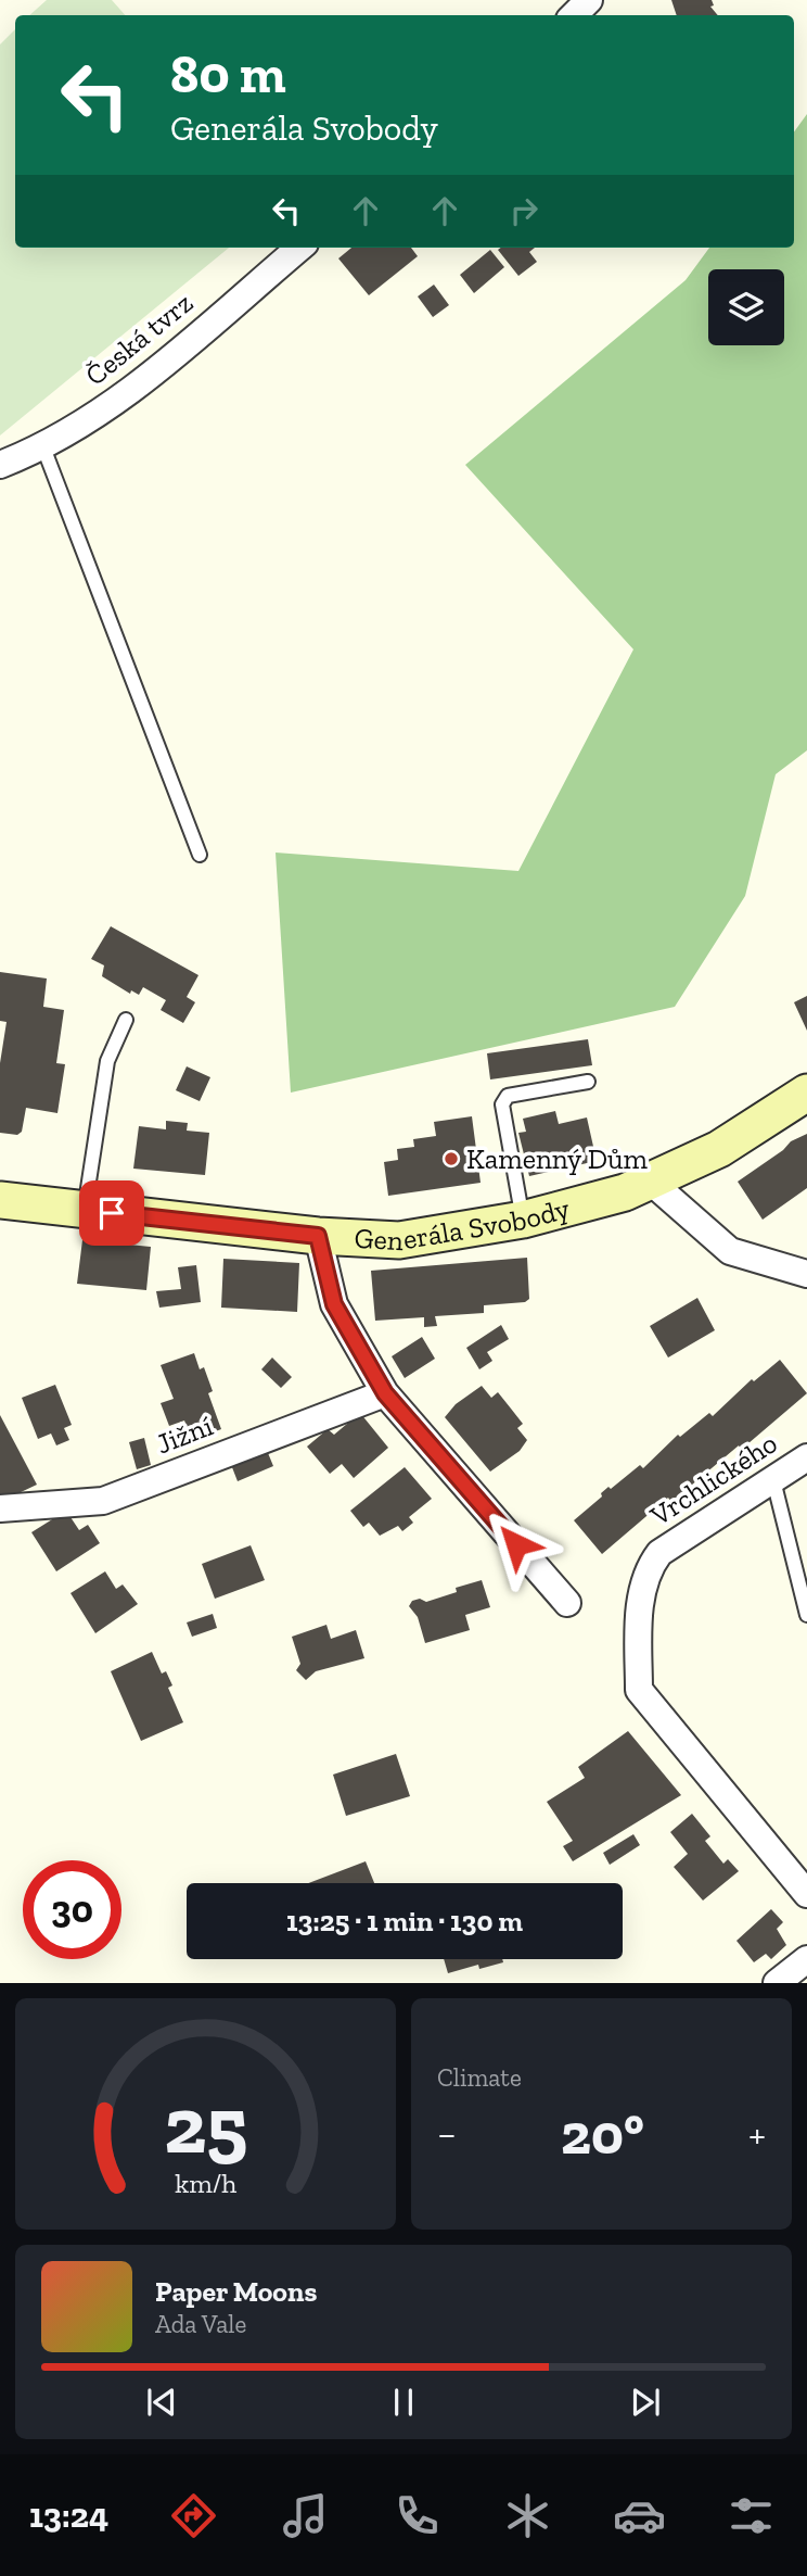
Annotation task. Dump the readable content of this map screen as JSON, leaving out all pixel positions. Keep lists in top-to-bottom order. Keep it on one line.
{"streets":{"main road":["Generála Svobody"],"street":["Česká tvrz","Jižní","Vrchlického"]},"places":["Kamenný Dům"],"page":{"turn":["80 m","Generála Svobody"],"limit":"30","trip":"13:25 · 1 min · 130 m","tile":"Climate","heat":["−","20°","+"],"song":["Paper Moons","Ada Vale"],"tabs":"13:24","gauge":["25","km/h"]}}
